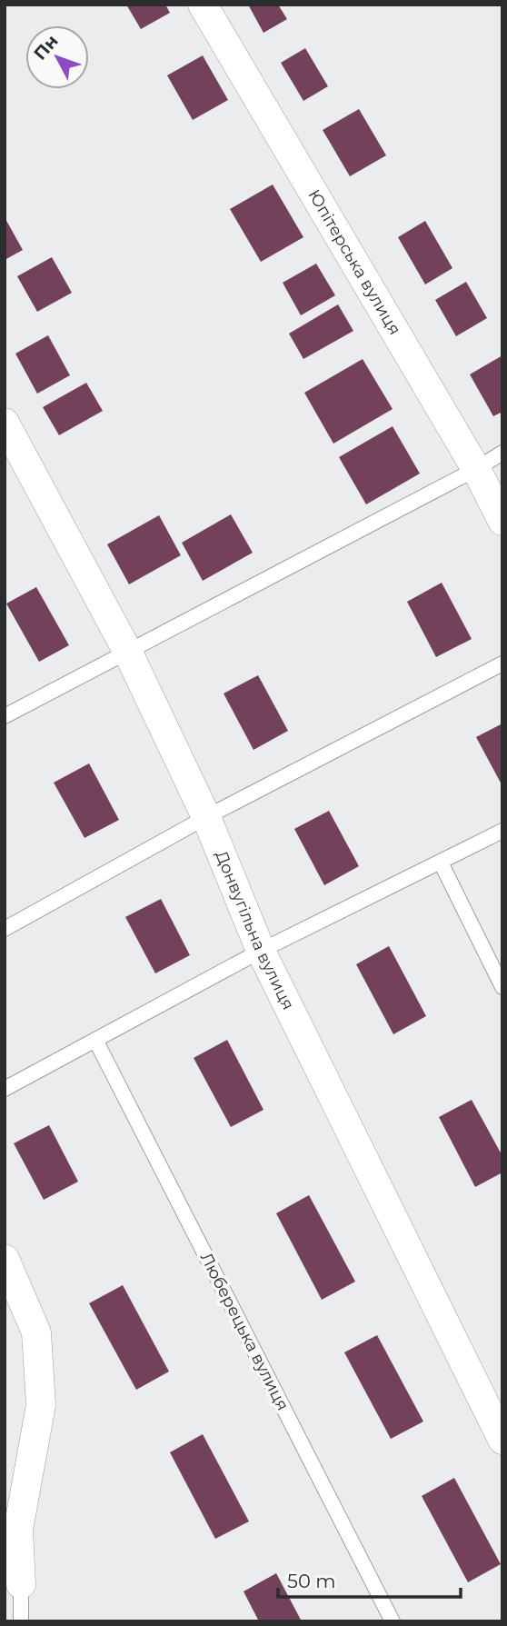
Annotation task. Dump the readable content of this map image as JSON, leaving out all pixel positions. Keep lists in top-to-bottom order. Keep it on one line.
{"streets":{"street":["Юпітерська вулиця","Донвугільна вулиця"],"lane":["Люберецька вулиця"]},"scale_bar":"50 m","north":"top left"}
